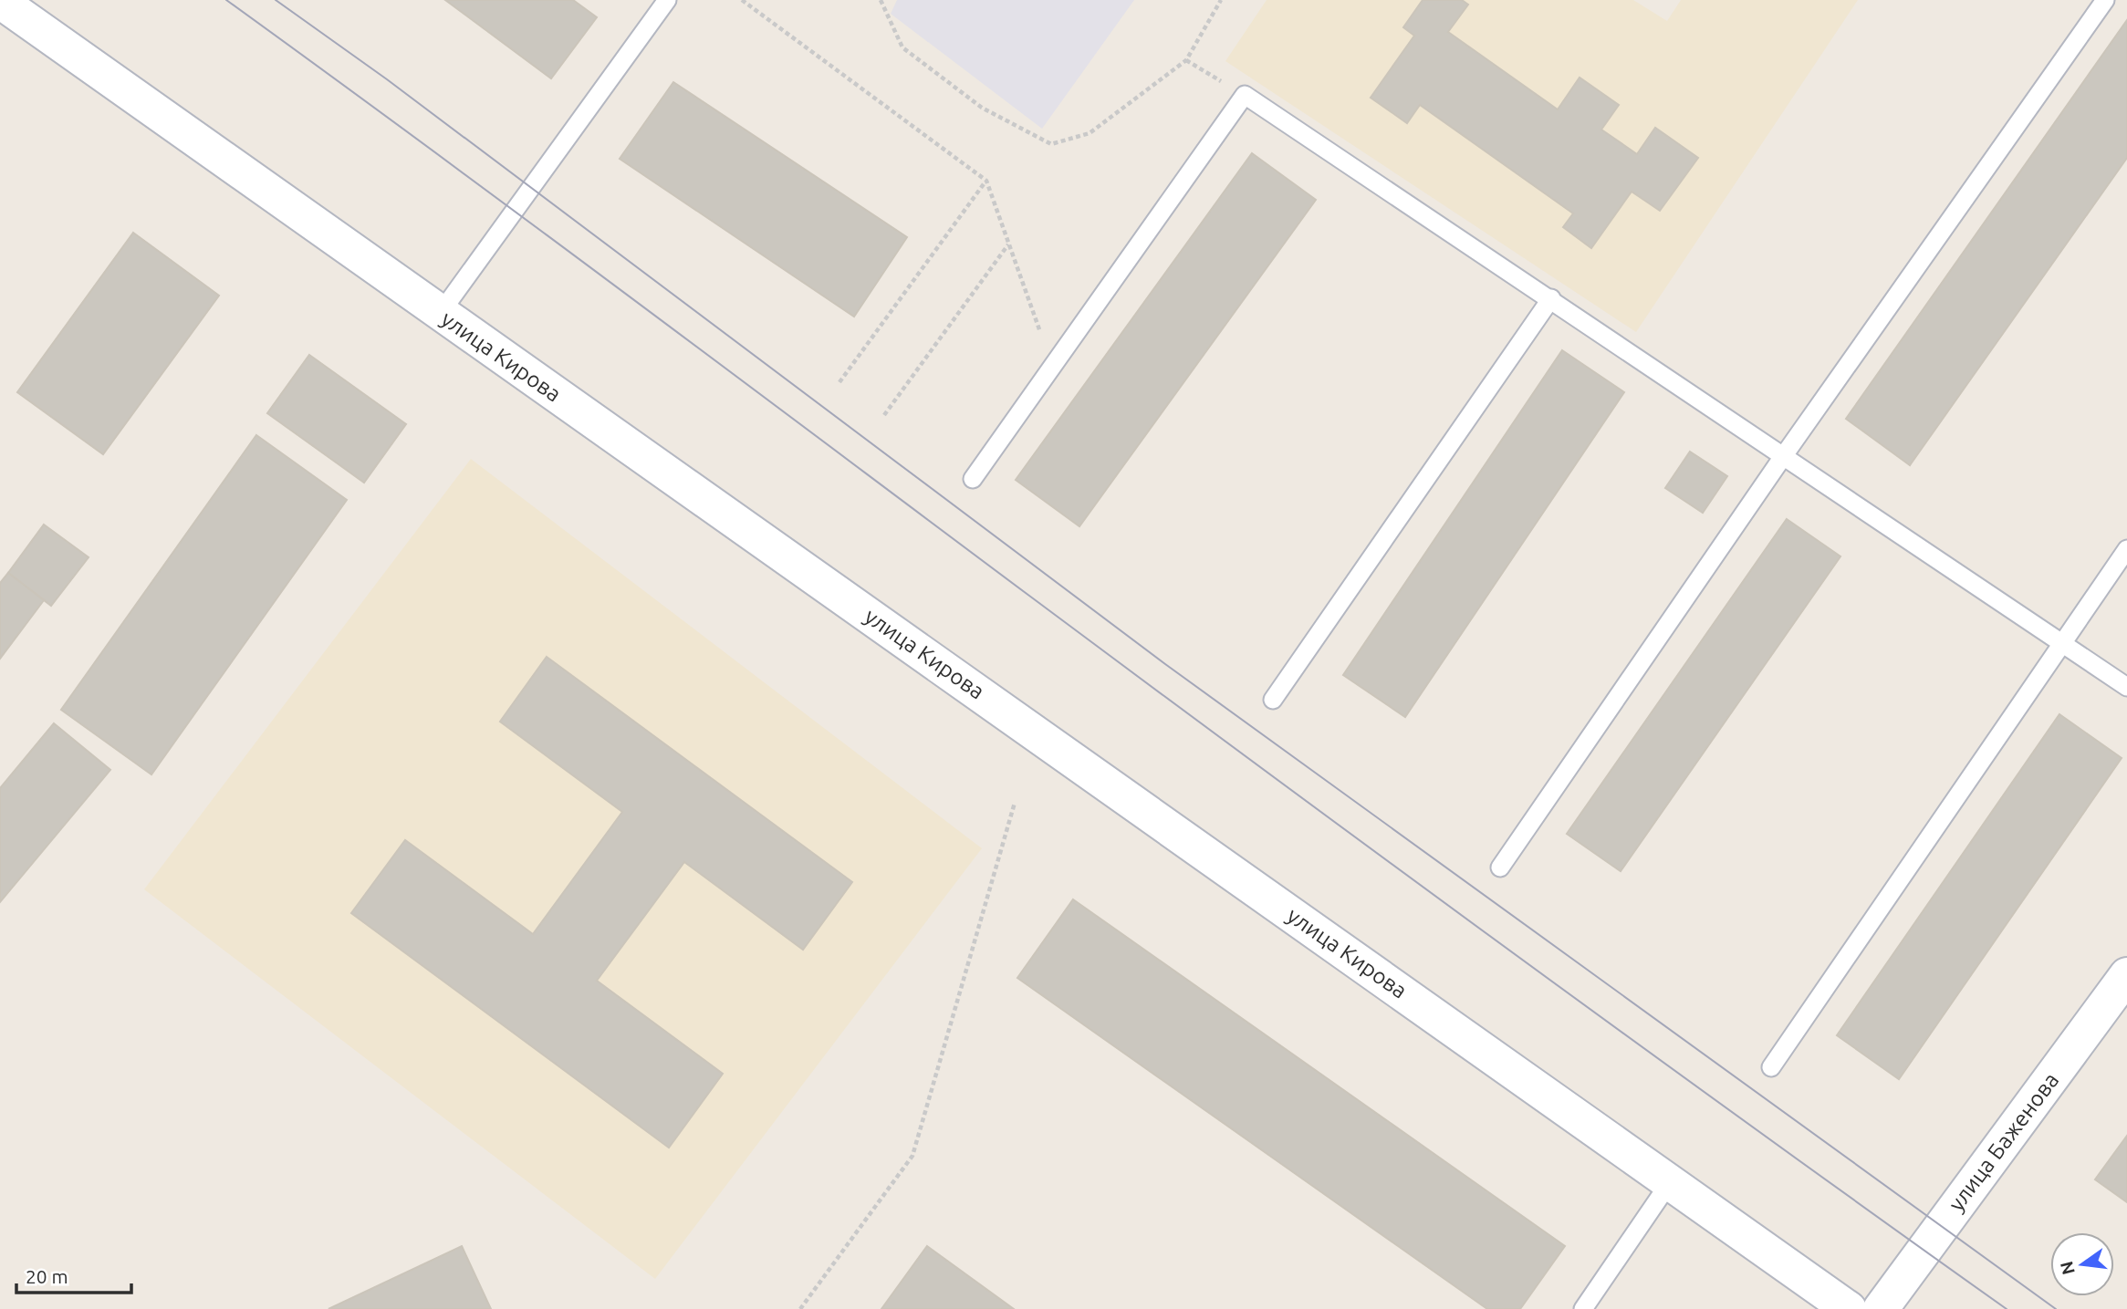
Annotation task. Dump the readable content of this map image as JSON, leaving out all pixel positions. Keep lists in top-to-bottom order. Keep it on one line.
{"streets":{"street":["улица Кирова","улица Баженова"]},"scale_bar":"20 m","north":"left"}
